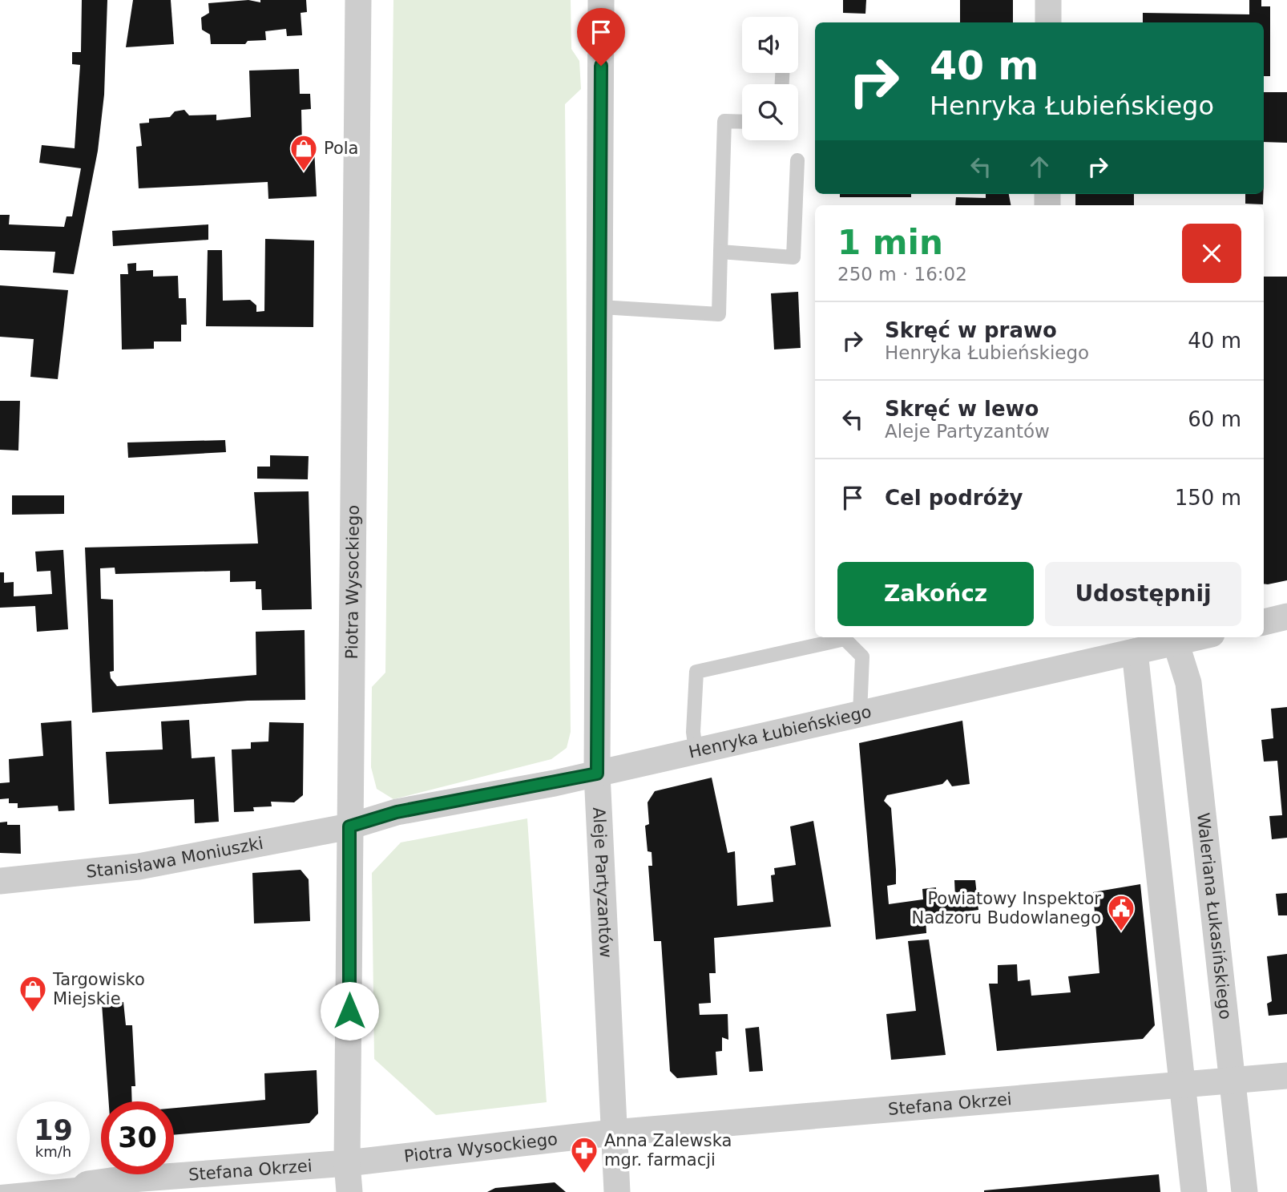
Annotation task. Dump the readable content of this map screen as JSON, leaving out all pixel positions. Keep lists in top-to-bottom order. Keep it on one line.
{"streets":{"street":["Piotra Wysockiego","Henryka Łubieńskiego","Stanisława Moniuszki","Aleje Partyzantów","Waleriana Łukasińskiego","Stefana Okrzei"]},"crossings":[["Piotra Wysockiego","Henryka Łubieńskiego"],["Piotra Wysockiego","Stanisława Moniuszki"],["Piotra Wysockiego","Aleje Partyzantów"],["Piotra Wysockiego","Stefana Okrzei"],["Henryka Łubieńskiego","Stanisława Moniuszki"],["Henryka Łubieńskiego","Aleje Partyzantów"],["Henryka Łubieńskiego","Waleriana Łukasińskiego"],["Aleje Partyzantów","Stefana Okrzei"],["Waleriana Łukasińskiego","Stefana Okrzei"]],"places":{"shop":["Pola","Targowisko Miejskie"],"public building":["Powiatowy Inspektor Nadzoru Budowlanego"],"pharmacy":["Anna Zalewska mgr. farmacji"]},"page":{"turn":["40 m","Henryka Łubieńskiego"],"heading":["1 min","250 m · 16:02"],"list":[{"name":"Skręć w prawo","note":"Henryka Łubieńskiego","value":"40 m"},{"name":"Skręć w lewo","note":"Aleje Partyzantów","value":"60 m"},{"name":"Cel podróży","value":"150 m"}],"buttons":["Zakończ","Udostępnij"],"speed":"19 km/h","limit":"30"}}
